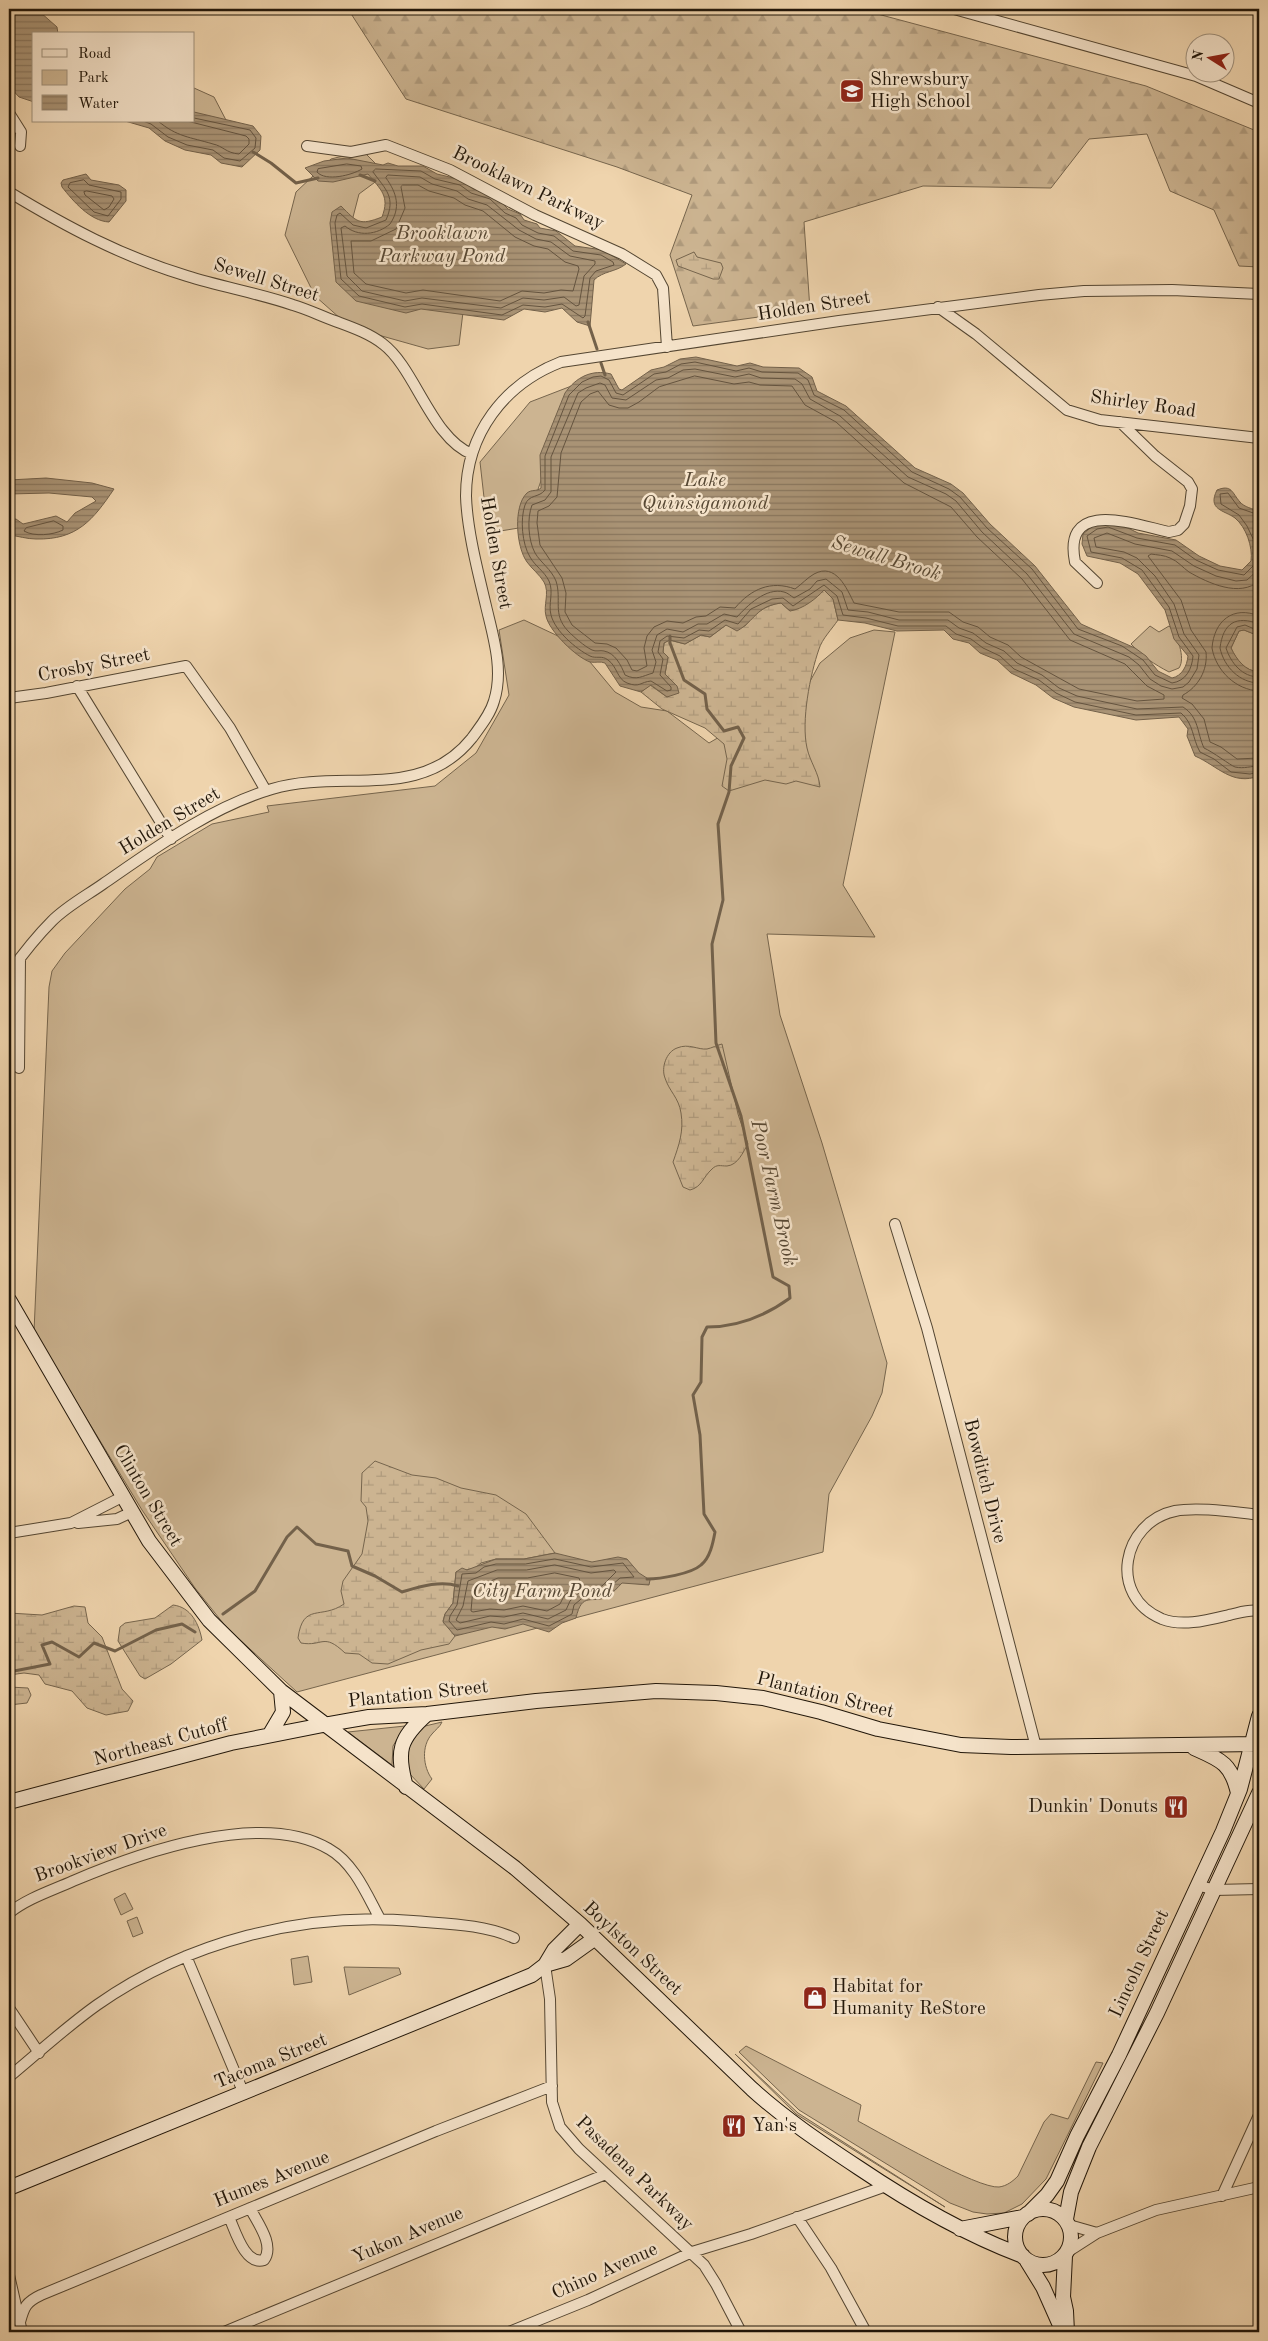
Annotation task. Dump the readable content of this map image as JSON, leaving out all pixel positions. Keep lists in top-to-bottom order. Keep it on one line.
{"streets":{"main road":["Clinton Street","Plantation Street","Northeast Cutoff","Boylston Street","Lincoln Street","Tacoma Street"],"street":["Brooklawn Parkway","Sewell Street","Holden Street","Shirley Road","Crosby Street","Bowditch Drive","Brookview Drive","Pasadena Parkway","Humes Avenue","Yukon Avenue","Chino Avenue"]},"crossings":[["Brooklawn Parkway","Holden Street"],["Sewell Street","Holden Street"],["Holden Street","Shirley Road"],["Holden Street","Crosby Street"],["Bowditch Drive","Plantation Street"],["Clinton Street","Boylston Street"],["Plantation Street","Northeast Cutoff"],["Plantation Street","Boylston Street"],["Plantation Street","Lincoln Street"],["Northeast Cutoff","Boylston Street"],["Boylston Street","Lincoln Street"],["Boylston Street","Tacoma Street"],["Boylston Street","Chino Avenue"],["Tacoma Street","Pasadena Parkway"],["Pasadena Parkway","Humes Avenue"],["Pasadena Parkway","Yukon Avenue"],["Pasadena Parkway","Chino Avenue"]],"water":["Brooklawn Parkway Pond","Lake Quinsigamond","Sewall Brook","Poor Farm Brook","City Farm Pond"],"places":{"school or university":["Shrewsbury High School"],"restaurant":["Dunkin' Donuts","Yan's"],"shop":["Habitat for Humanity ReStore"]},"legend":["Road","Park","Water"],"north":"left"}
